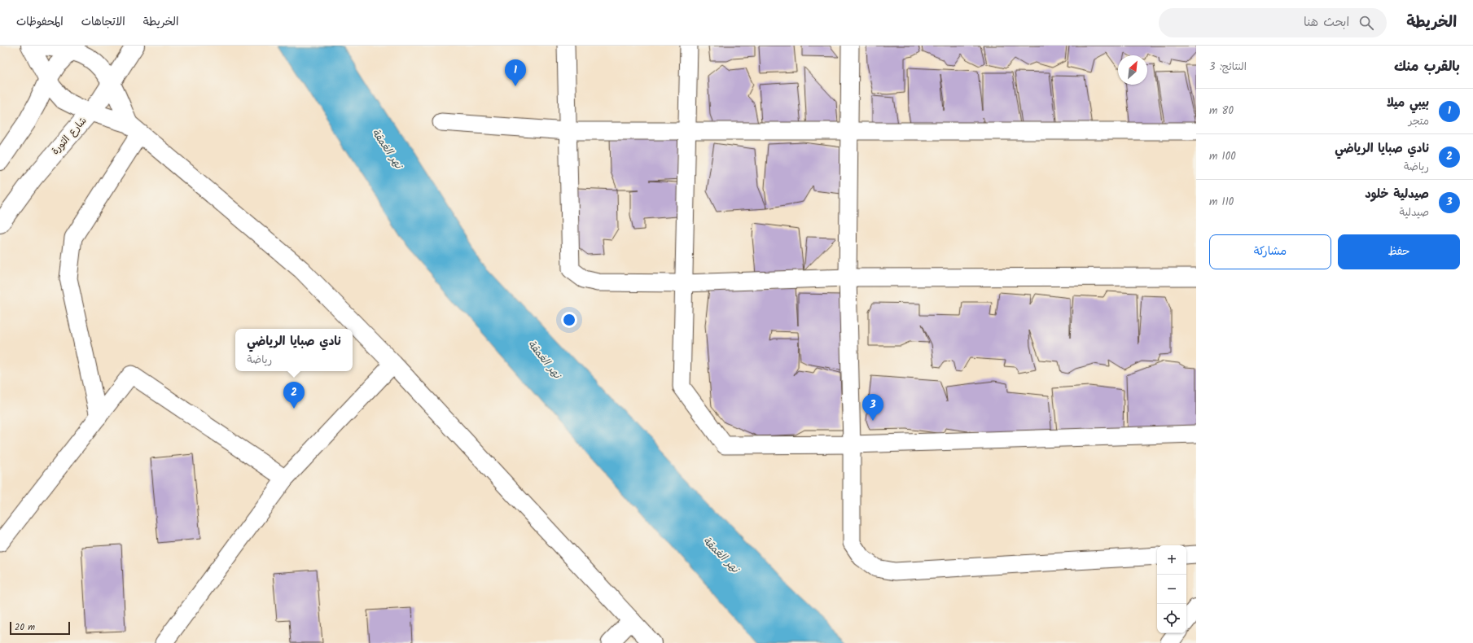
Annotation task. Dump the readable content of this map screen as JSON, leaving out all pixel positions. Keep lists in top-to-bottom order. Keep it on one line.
{"streets":{"street":["شارع الثورة"]},"water":["نهر الغمقة"],"scale_bar":"20 m","north":"top right","page":{"header":"الخريطة","search":"ابحث هنا","nav":["الخريطة","الاتجاهات","المحفوظات"],"heading":["بالقرب منك","النتائج: 3"],"pins":["1","2","3"],"list":[{"mark":"1","name":"بيبي ميلا","note":"متجر","value":"80 m"},{"mark":"2","name":"نادي صبايا الرياضي","note":"رياضة","value":"100 m"},{"mark":"3","name":"صيدلية خلود","note":"صيدلية","value":"110 m"}],"buttons":["حفظ","مشاركة"],"popup":["نادي صبايا الرياضي","رياضة"],"map_buttons":["+","−"],"scale":"20 m"}}
